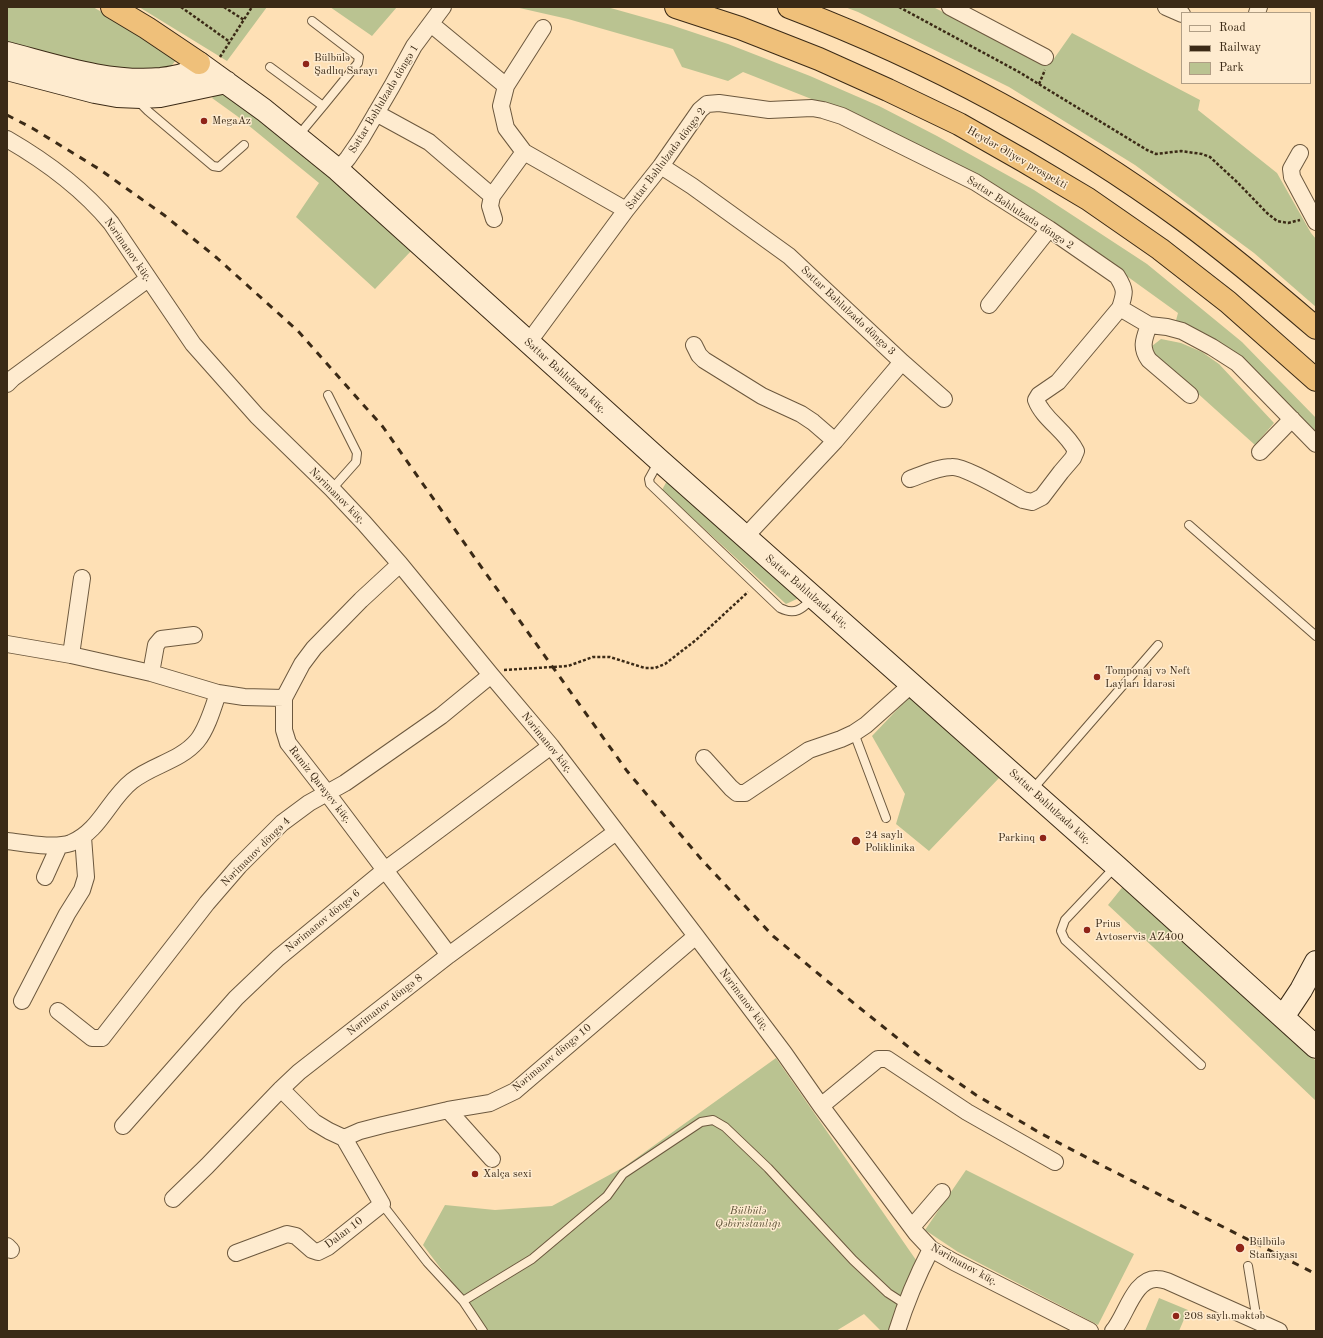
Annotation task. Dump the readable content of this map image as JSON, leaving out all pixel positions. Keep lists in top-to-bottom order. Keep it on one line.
{"streets":{"highway":["Heydər Əliyev prospekti"],"main road":["Səttar Bəhlulzadə küç."],"street":["Səttar Bəhlulzadə döngə 1","Səttar Bəhlulzadə döngə 2","Nərimanov küç.","Səttar Bəhlulzadə döngə 3","Ramiz Qarayev küç.","Nərimanov döngə 4","Nərimanov döngə 6","Nərimanov döngə 8","Nərimanov döngə 10","Dalan 10"]},"crossings":[["Səttar Bəhlulzadə döngə 1","Səttar Bəhlulzadə küç."],["Səttar Bəhlulzadə döngə 2","Səttar Bəhlulzadə döngə 3"],["Səttar Bəhlulzadə döngə 2","Səttar Bəhlulzadə küç."],["Nərimanov küç.","Nərimanov döngə 4"],["Nərimanov küç.","Nərimanov döngə 6"],["Nərimanov küç.","Nərimanov döngə 8"],["Nərimanov küç.","Nərimanov döngə 10"],["Səttar Bəhlulzadə döngə 3","Səttar Bəhlulzadə küç."],["Ramiz Qarayev küç.","Nərimanov döngə 4"],["Ramiz Qarayev küç.","Nərimanov döngə 6"],["Ramiz Qarayev küç.","Nərimanov döngə 8"]],"parks":["Bülbülə Qəbiristanlığı"],"places":["Bülbülə Şadlıq Sarayı","MegaAz","Tomponaj vэ Neft Layları İdarəsi","Parkinq","24 saylı Poliklinika","Prius Avtoservis AZ400","Xalça sexi","Bülbülə Stansiyası","208 saylı məktəb"],"legend":["Road","Railway","Park"]}
